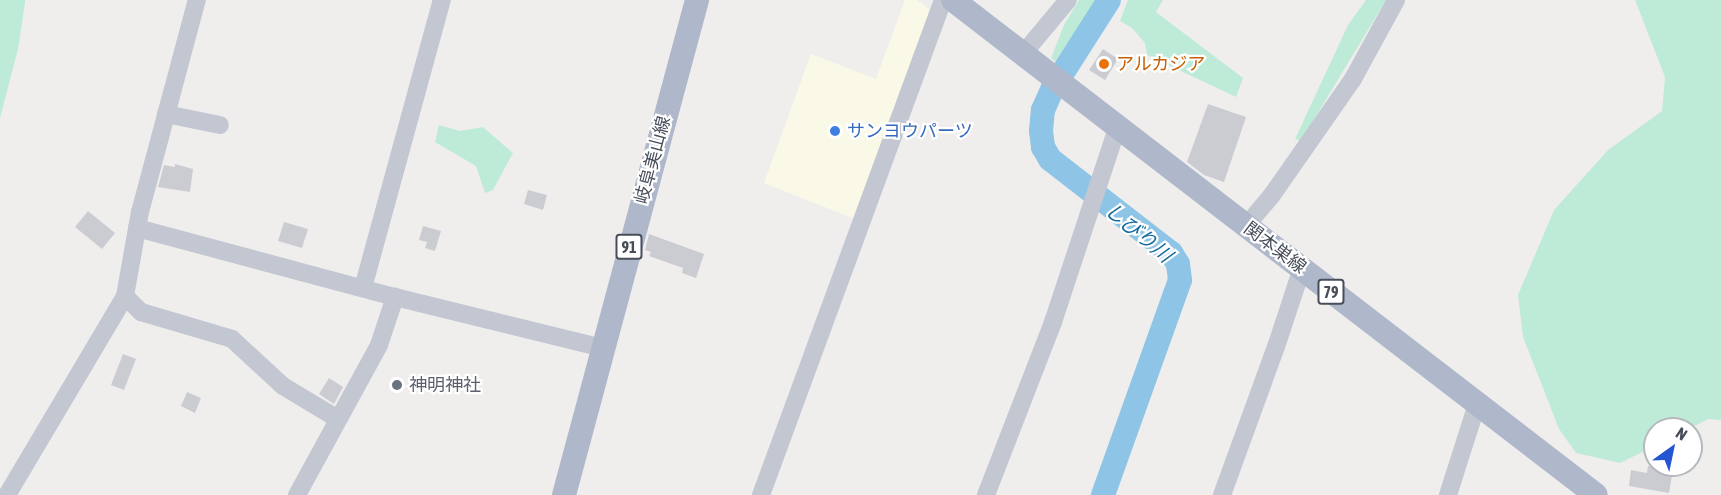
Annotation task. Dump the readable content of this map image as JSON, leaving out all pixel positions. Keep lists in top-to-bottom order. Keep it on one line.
{"streets":{"main road":["岐阜美山線","91","関本巣線","79"]},"water":["しびり川"],"places":["アルカジア","サンヨウパーツ","神明神社"],"north":"top right"}
